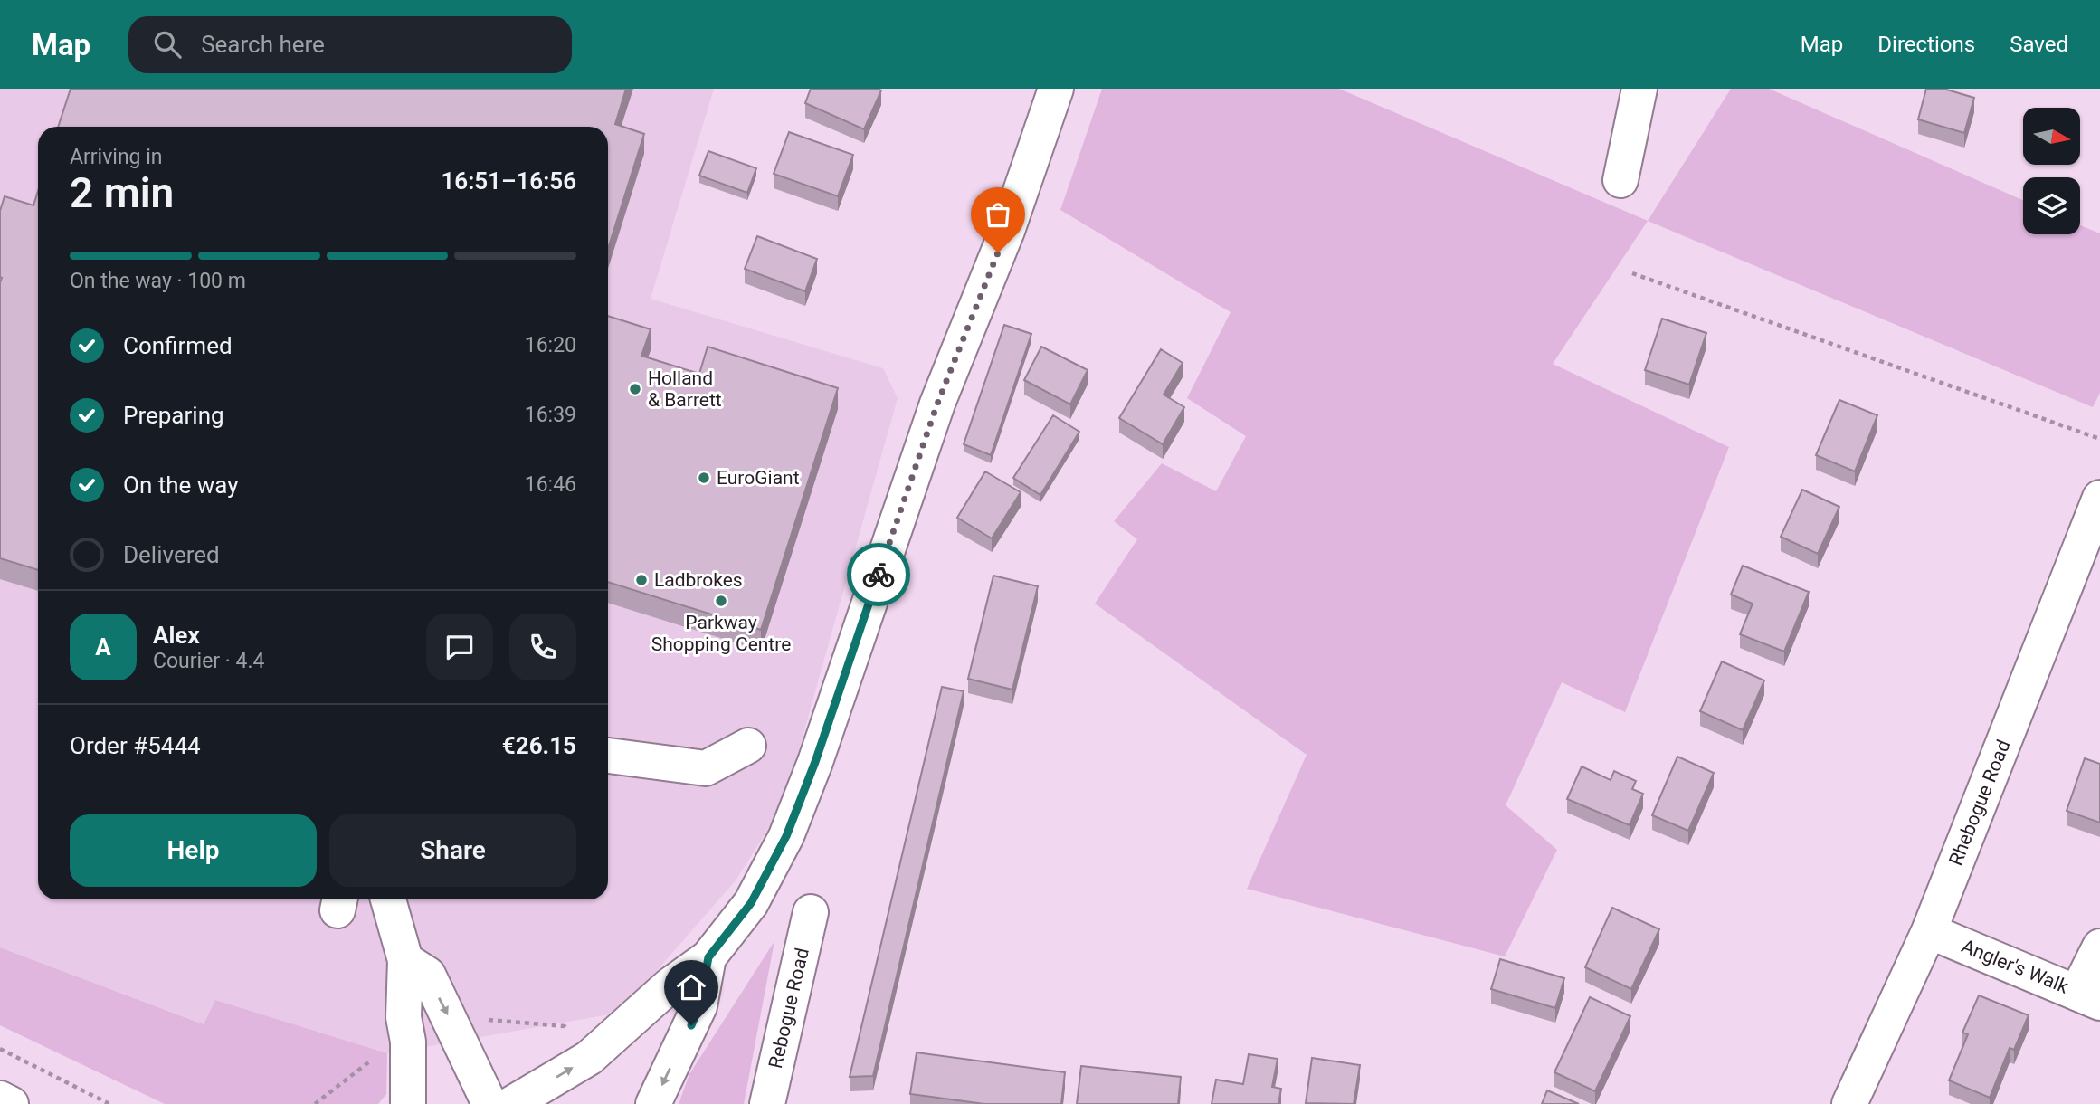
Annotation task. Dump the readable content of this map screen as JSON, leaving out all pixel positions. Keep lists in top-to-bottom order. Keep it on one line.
{"streets":{"main road":["Rhebogue Road","Angler's Walk","Rebogue Road"]},"crossings":[["Rhebogue Road","Angler's Walk"]],"places":["Holland & Barrett","EuroGiant","Ladbrokes","Parkway Shopping Centre"],"north":"right","page":{"header":"Map","search":"Search here","nav":["Map","Directions","Saved"],"heading":["2 min","Arriving in","16:51–16:56"],"panel":["Alex","Courier · 4.4","Order #5444","€26.15"],"bar":"On the way · 100 m","list":[["Confirmed","16:20"],["Preparing","16:39"],["On the way","16:46"],"Delivered"],"round":"A","buttons":["Help","Share"]}}
